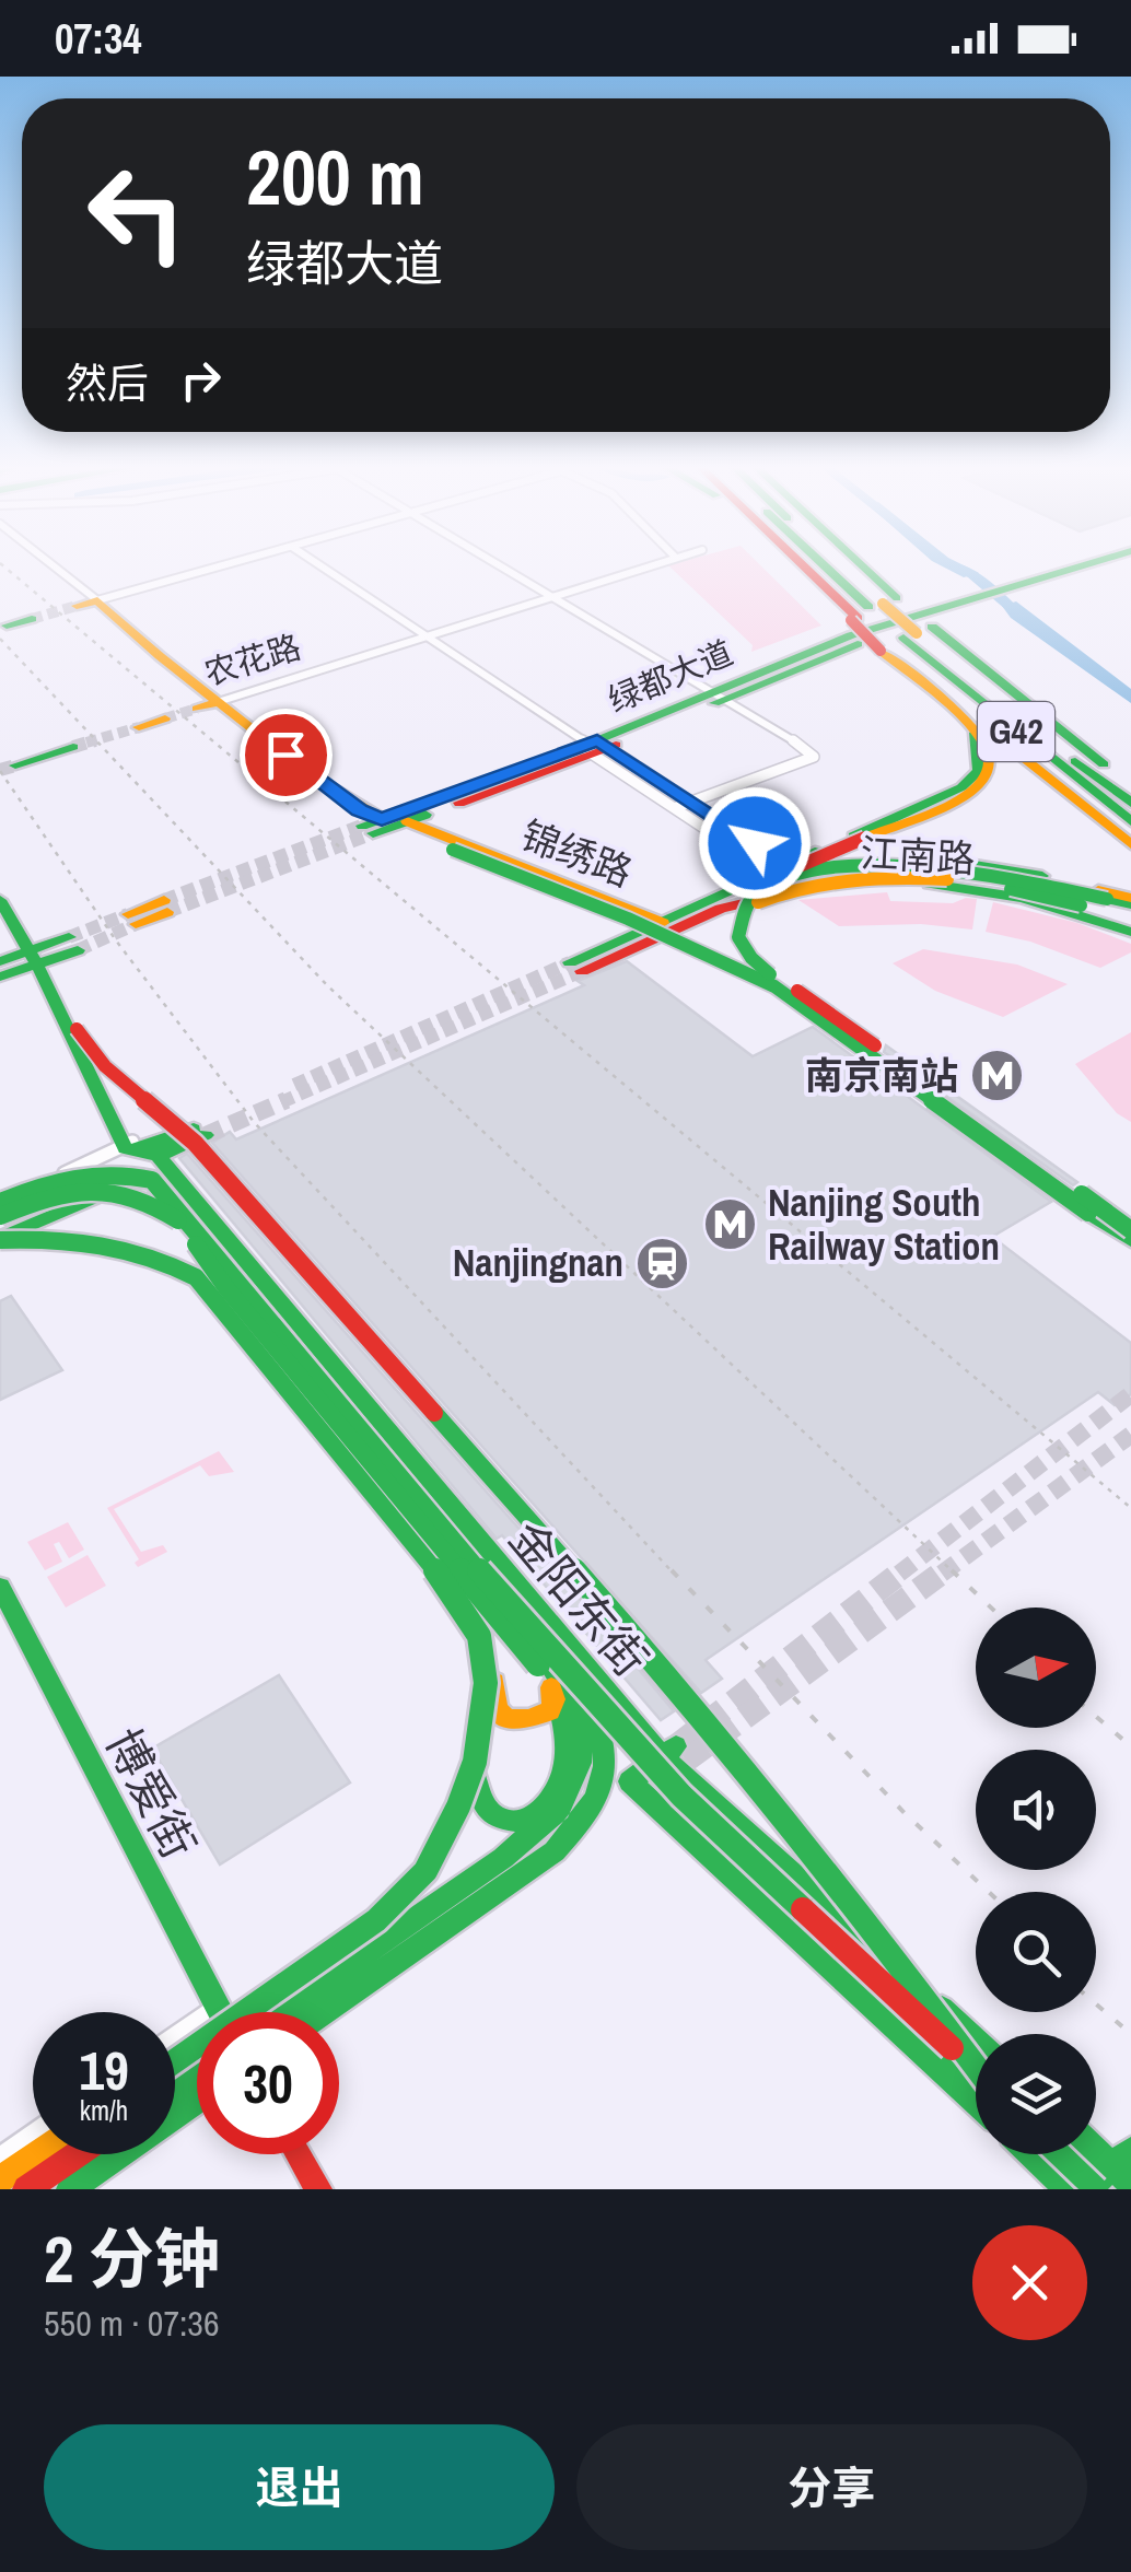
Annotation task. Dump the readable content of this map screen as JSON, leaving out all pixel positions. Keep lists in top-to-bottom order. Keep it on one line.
{"streets":{"main road":["农花路","绿都大道","G42","锦绣路","江南路","金阳东街","博爱街"]},"crossings":[["绿都大道","锦绣路"],["锦绣路","江南路"]],"places":{"metro station":["南京南站","Nanjing South Railway Station"],"station":["Nanjingnan"]},"north":"right","page":{"status":"07:34","turn":["200 m","绿都大道"],"then":"然后","speed":"19 km/h","limit":"30","heading":["2 分钟","550 m · 07:36"],"buttons":["退出","分享"]}}
